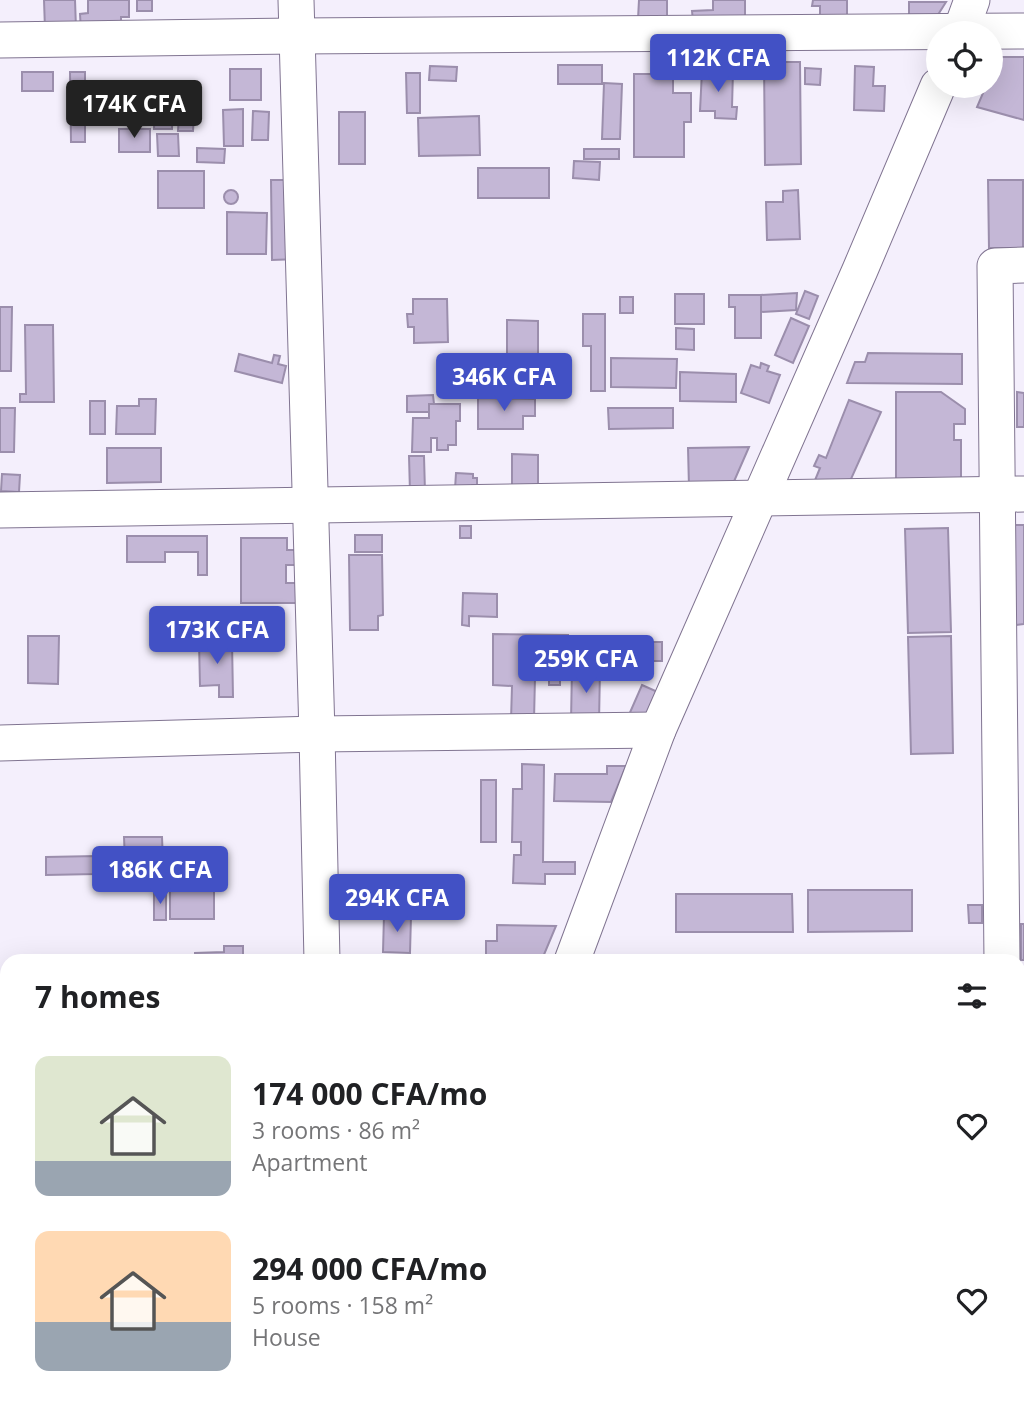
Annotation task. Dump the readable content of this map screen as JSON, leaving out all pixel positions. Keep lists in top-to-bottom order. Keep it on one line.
{"page":{"price":["112K CFA","174K CFA","346K CFA","173K CFA","259K CFA","186K CFA","294K CFA"],"heading":"7 homes","list":[{"name":"174 000 CFA/mo","note":"3 rooms · 86 m² · Apartment"},{"name":"294 000 CFA/mo","note":"5 rooms · 158 m² · House"}]}}
